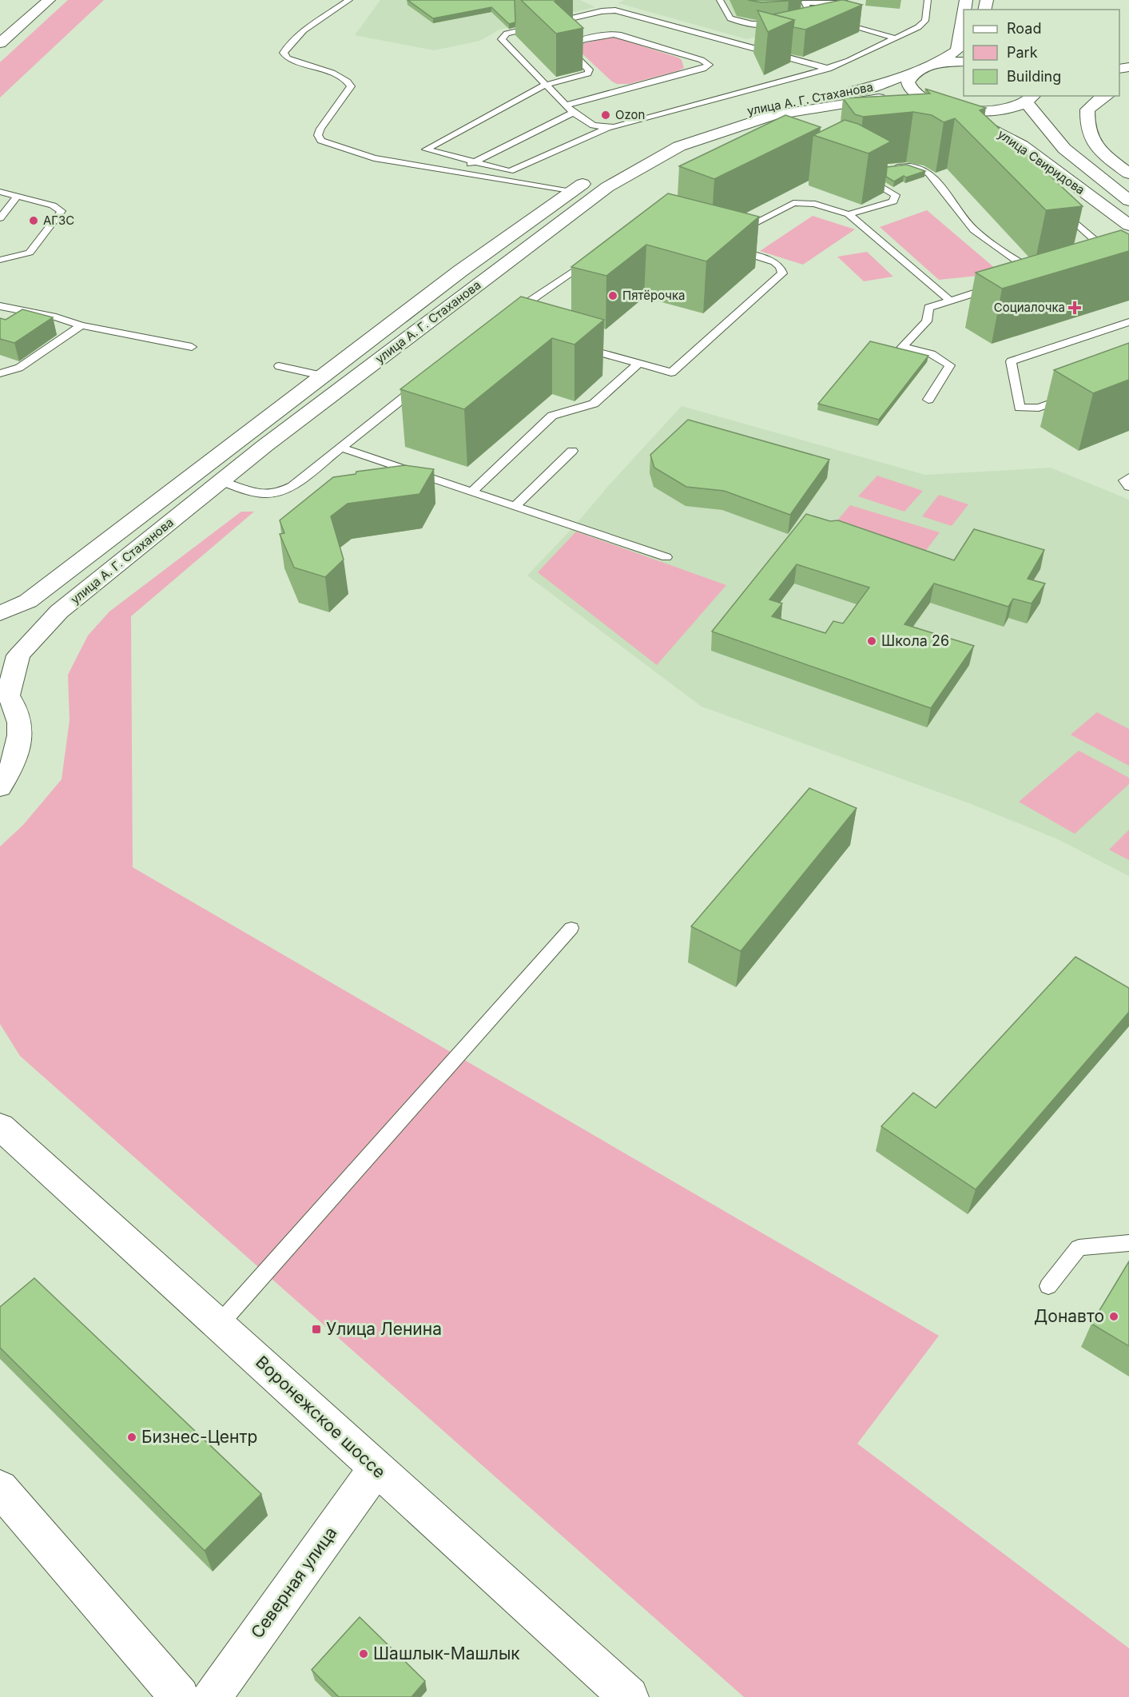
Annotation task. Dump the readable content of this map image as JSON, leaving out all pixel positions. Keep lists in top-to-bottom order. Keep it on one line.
{"streets":{"main road":["улица А. Г. Стаханова","улица Свиридова","Воронежское шоссе","Северная улица"]},"crossings":[["улица А. Г. Стаханова","улица Свиридова"],["Воронежское шоссе","Северная улица"]],"places":{"other":["Ozon","АГЗС","Пятёрочка","Школа 26","Донавто","Бизнес-Центр","Шашлык-Машлык"],"health":["Социалочка"],"transit":["Улица Ленина"]},"legend":["Road","Park","Building"]}
